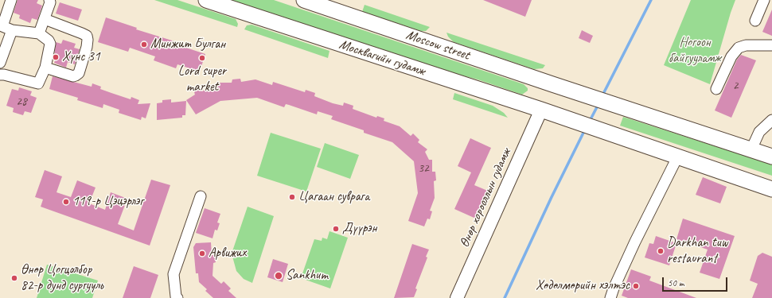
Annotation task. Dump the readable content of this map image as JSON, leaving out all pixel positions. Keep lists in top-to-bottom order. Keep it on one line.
{"streets":{"highway":["Moscow street","Москвагийн гудамж"],"main road":["Өнөр хорооллын гудамж"]},"crossings":[["Москвагийн гудамж","Өнөр хорооллын гудамж"]],"parks":["Ногоон байгууламж"],"places":["Минжит Булган","Хүнс 31","Lord super market","Цагаан суврага","119-р Цэцэрлэг","Дүүрэн","Darkhan tuw restaurant","Арвижих","Sankhum","Өнөр Цогцолбор 82-р дунд сургууль","Хөдөлмөрийн хэлтэс"],"house_numbers":["2","28","32"],"scale_bar":"50 m"}
